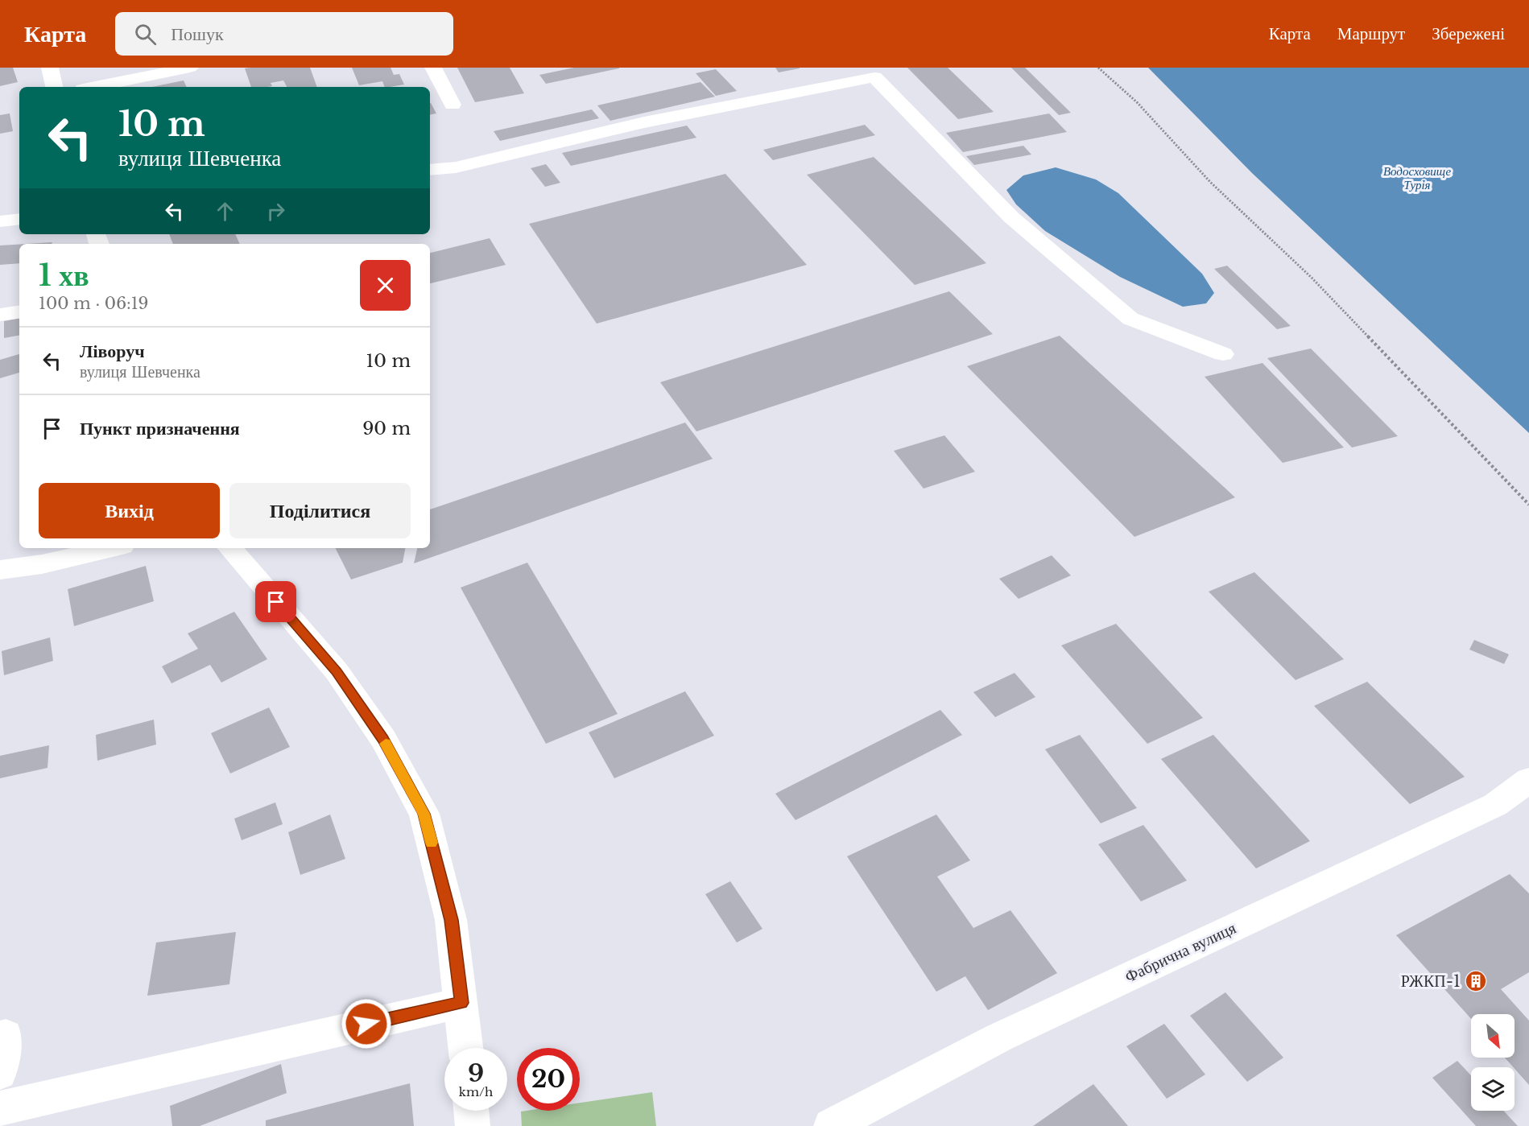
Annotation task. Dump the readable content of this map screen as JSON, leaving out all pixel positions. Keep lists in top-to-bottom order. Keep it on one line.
{"streets":{"street":["Фабрична вулиця"]},"water":["Водосховище Турія"],"places":{"building":["РЖКП-1"]},"north":"bottom right","page":{"header":"Карта","search":"Пошук","nav":["Карта","Маршрут","Збережені"],"turn":["10 m","вулиця Шевченка"],"heading":["1 хв","100 m · 06:19"],"list":[{"name":"Ліворуч","note":"вулиця Шевченка","value":"10 m"},{"name":"Пункт призначення","value":"90 m"}],"buttons":["Вихід","Поділитися"],"speed":"9 km/h","limit":"20"}}
